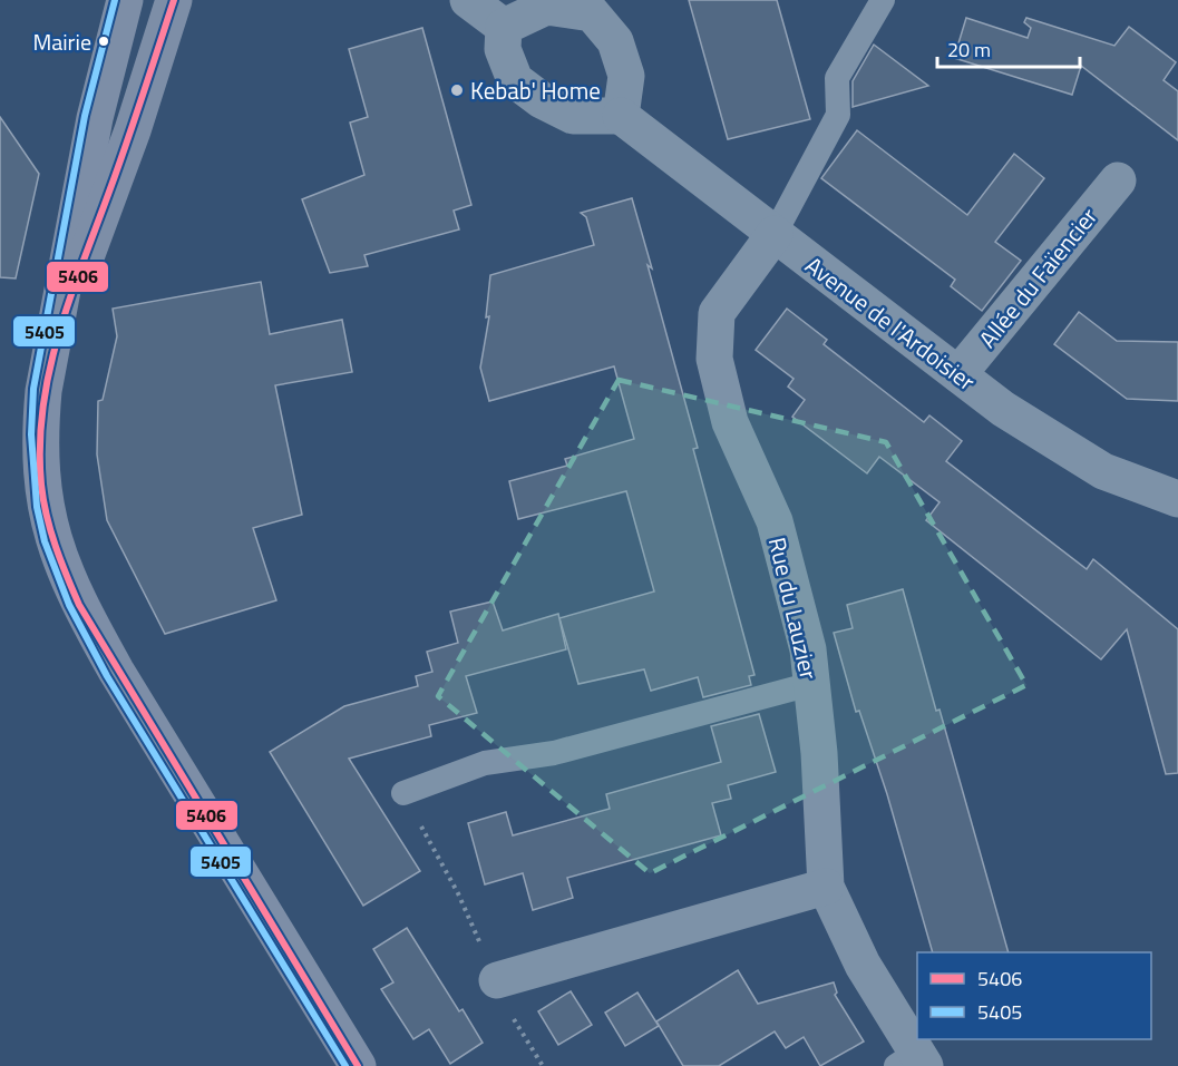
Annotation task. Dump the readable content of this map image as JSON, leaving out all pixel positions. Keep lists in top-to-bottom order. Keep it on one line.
{"streets":{"street":["Allée du Faïencier","Avenue de l'Ardoisier","Rue du Lauzier"]},"crossings":[["Allée du Faïencier","Avenue de l'Ardoisier"],["Avenue de l'Ardoisier","Rue du Lauzier"]],"places":["Mairie","Kebab' Home"],"lines":["transit line 5406","transit line 5405"],"legend":["5406","5405"],"scale_bar":"20 m"}
